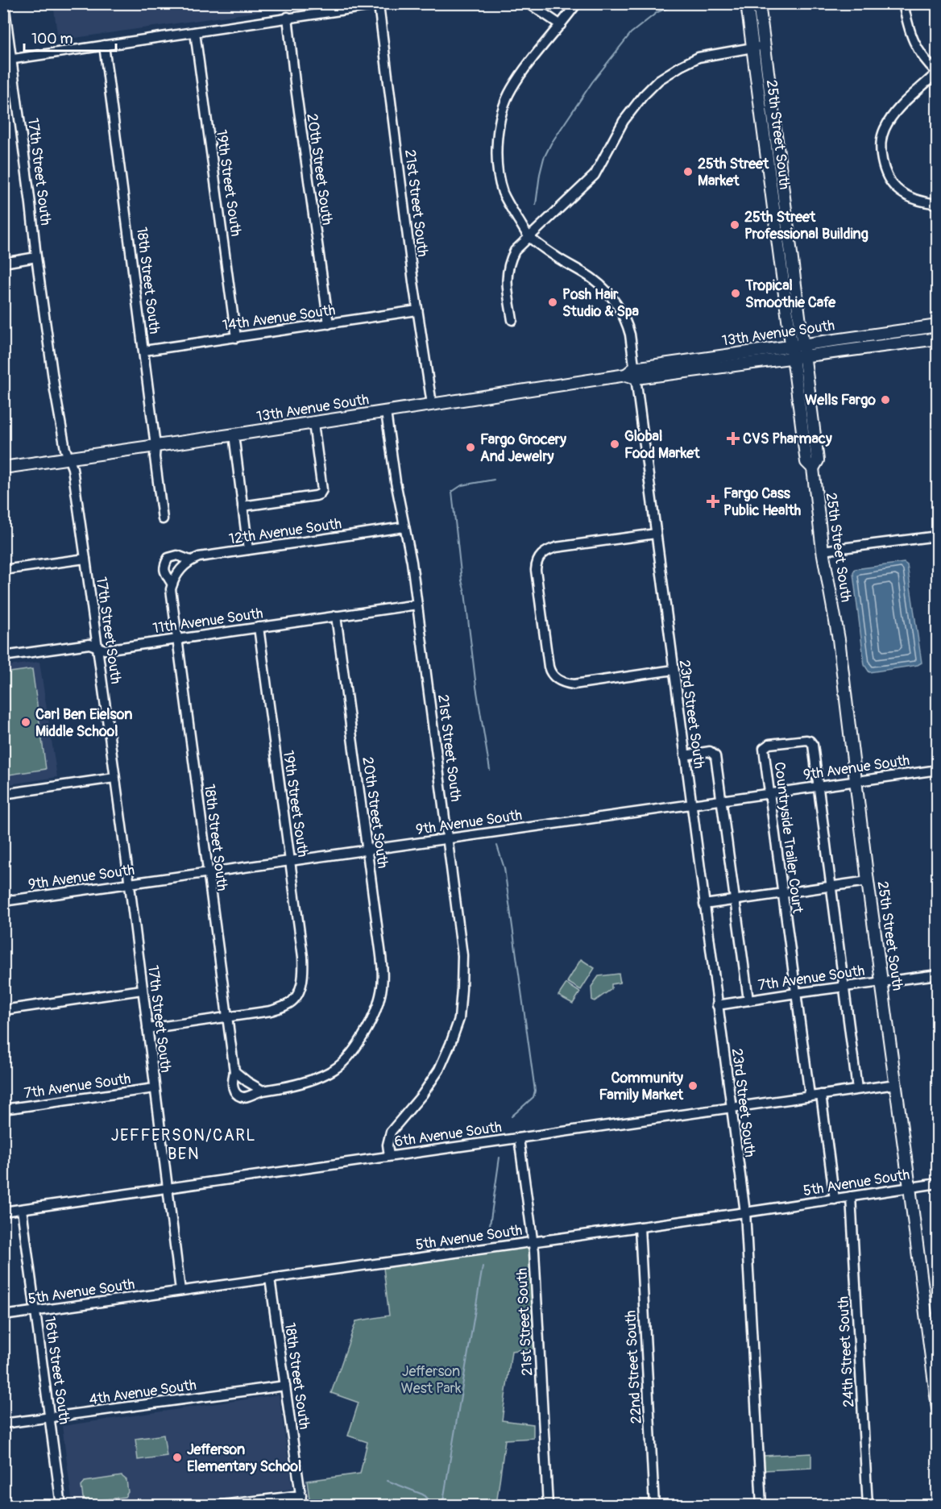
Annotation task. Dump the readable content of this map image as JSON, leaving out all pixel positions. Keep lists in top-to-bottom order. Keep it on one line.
{"streets":{"main road":["25th Street South","13th Avenue South"],"street":["20th Street South","17th Street South","19th Street South","21st Street South","18th Street South","14th Avenue South","12th Avenue South","11th Avenue South","23rd Street South","9th Avenue South","Countryside Trailer Court","7th Avenue South","6th Avenue South","5th Avenue South","24th Street South","22nd Street South","16th Street South","4th Avenue South"]},"crossings":[["25th Street South","13th Avenue South"],["25th Street South","9th Avenue South"],["25th Street South","7th Avenue South"],["25th Street South","6th Avenue South"],["25th Street South","5th Avenue South"],["20th Street South","18th Street South"],["20th Street South","14th Avenue South"],["20th Street South","11th Avenue South"],["20th Street South","9th Avenue South"],["17th Street South","13th Avenue South"],["17th Street South","11th Avenue South"],["17th Street South","9th Avenue South"],["17th Street South","7th Avenue South"],["17th Street South","6th Avenue South"],["17th Street South","5th Avenue South"],["19th Street South","18th Street South"],["19th Street South","14th Avenue South"],["19th Street South","11th Avenue South"],["19th Street South","9th Avenue South"],["21st Street South","14th Avenue South"],["21st Street South","13th Avenue South"],["21st Street South","12th Avenue South"],["21st Street South","11th Avenue South"],["21st Street South","9th Avenue South"],["21st Street South","6th Avenue South"],["21st Street South","5th Avenue South"],["18th Street South","14th Avenue South"],["18th Street South","13th Avenue South"],["18th Street South","12th Avenue South"],["18th Street South","11th Avenue South"],["18th Street South","9th Avenue South"],["18th Street South","5th Avenue South"],["18th Street South","4th Avenue South"],["13th Avenue South","23rd Street South"],["23rd Street South","9th Avenue South"],["23rd Street South","7th Avenue South"],["23rd Street South","6th Avenue South"],["23rd Street South","5th Avenue South"],["9th Avenue South","Countryside Trailer Court"],["Countryside Trailer Court","7th Avenue South"],["Countryside Trailer Court","6th Avenue South"],["6th Avenue South","16th Street South"],["5th Avenue South","24th Street South"],["5th Avenue South","22nd Street South"],["5th Avenue South","16th Street South"],["16th Street South","4th Avenue South"]],"districts":["JEFFERSON/CARL BEN"],"parks":["Jefferson West Park"],"places":{"other":["25th Street Market","25th Street Professional Building","Tropical Smoothie Cafe","Posh Hair Studio & Spa","Wells Fargo","Global Food Market","Fargo Grocery And Jewelry","Carl Ben Eielson Middle School","Community Family Market","Jefferson Elementary School"],"health":["CVS Pharmacy","Fargo Cass Public Health"]},"scale_bar":"100 m"}
